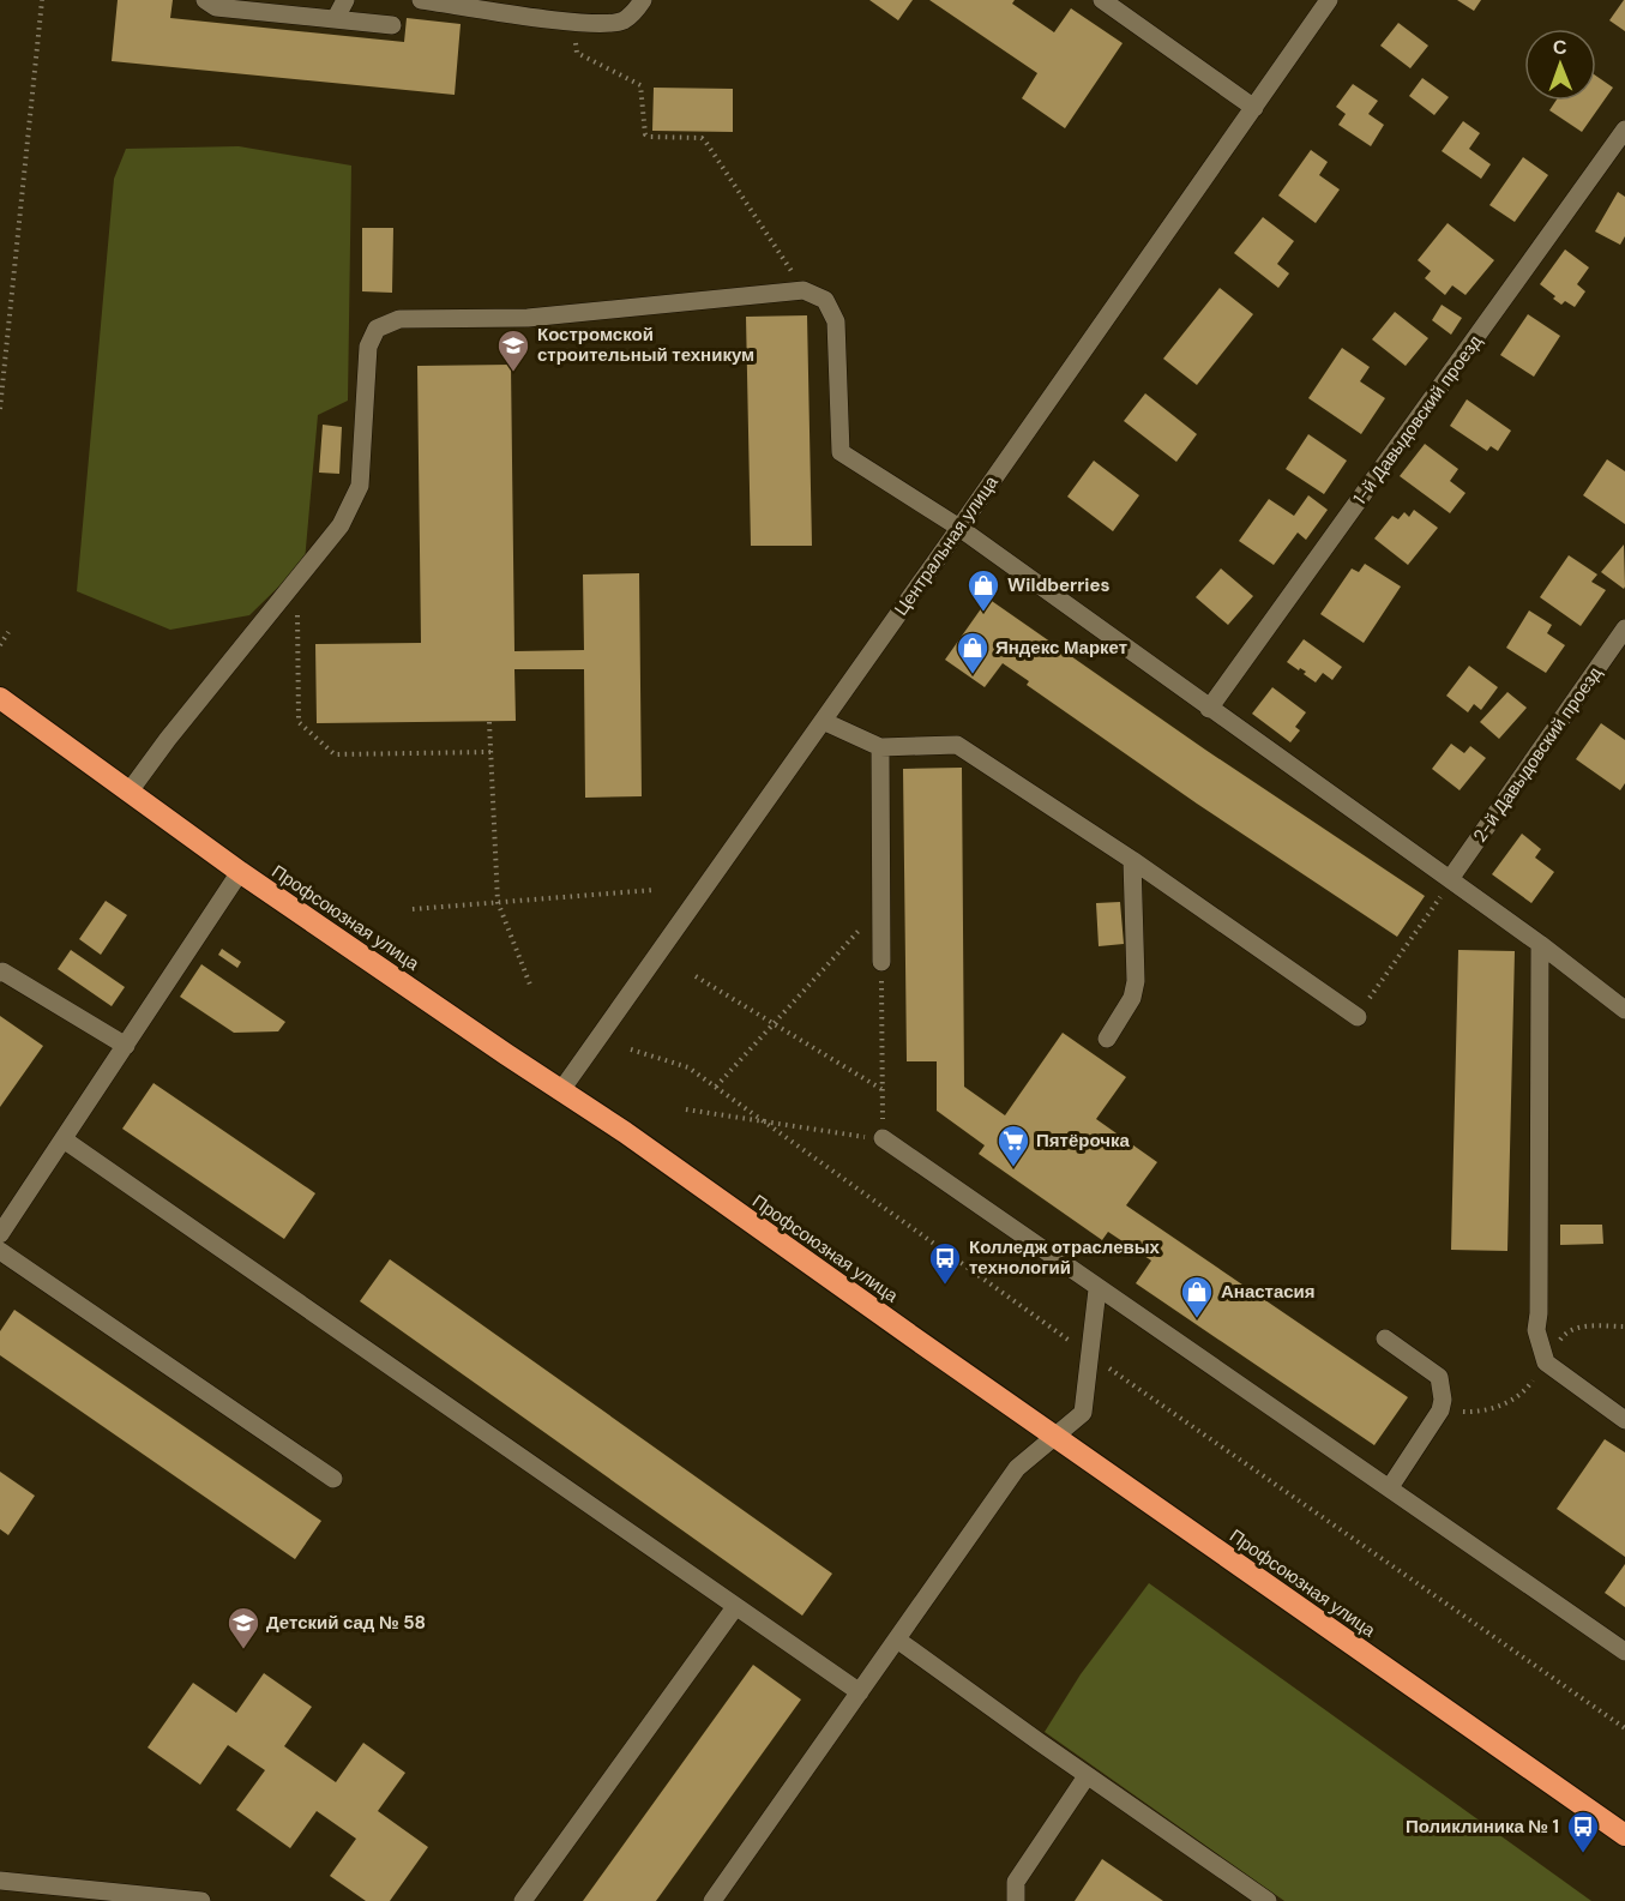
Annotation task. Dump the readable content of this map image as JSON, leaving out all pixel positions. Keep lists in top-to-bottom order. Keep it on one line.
{"streets":{"highway":["Профсоюзная улица"],"street":["1-й Давыдовский проезд","Центральная улица","2-й Давыдовский проезд"]},"crossings":[["Центральная улица","Профсоюзная улица"]],"places":{"school or university":["Костромской строительный техникум","Детский сад № 58"],"shop":["Wildberries","Яндекс Маркет","Анастасия"],"supermarket":["Пятёрочка"],"bus stop":["Колледж отраслевых технологий","Поликлиника № 1"]},"north":"top"}
